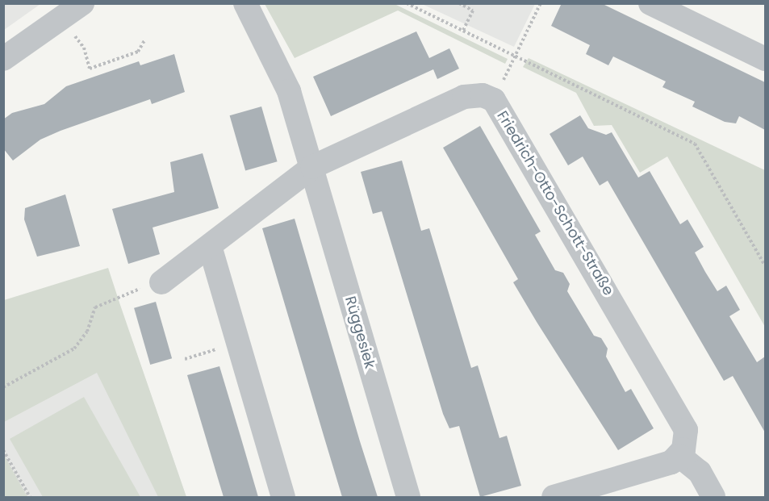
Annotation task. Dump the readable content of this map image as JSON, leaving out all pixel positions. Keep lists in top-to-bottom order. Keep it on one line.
{"streets":{"street":["Friedrich-Otto-Schott-Straße","Rüggesiek"]},"crossings":[["Friedrich-Otto-Schott-Straße","Rüggesiek"]]}
